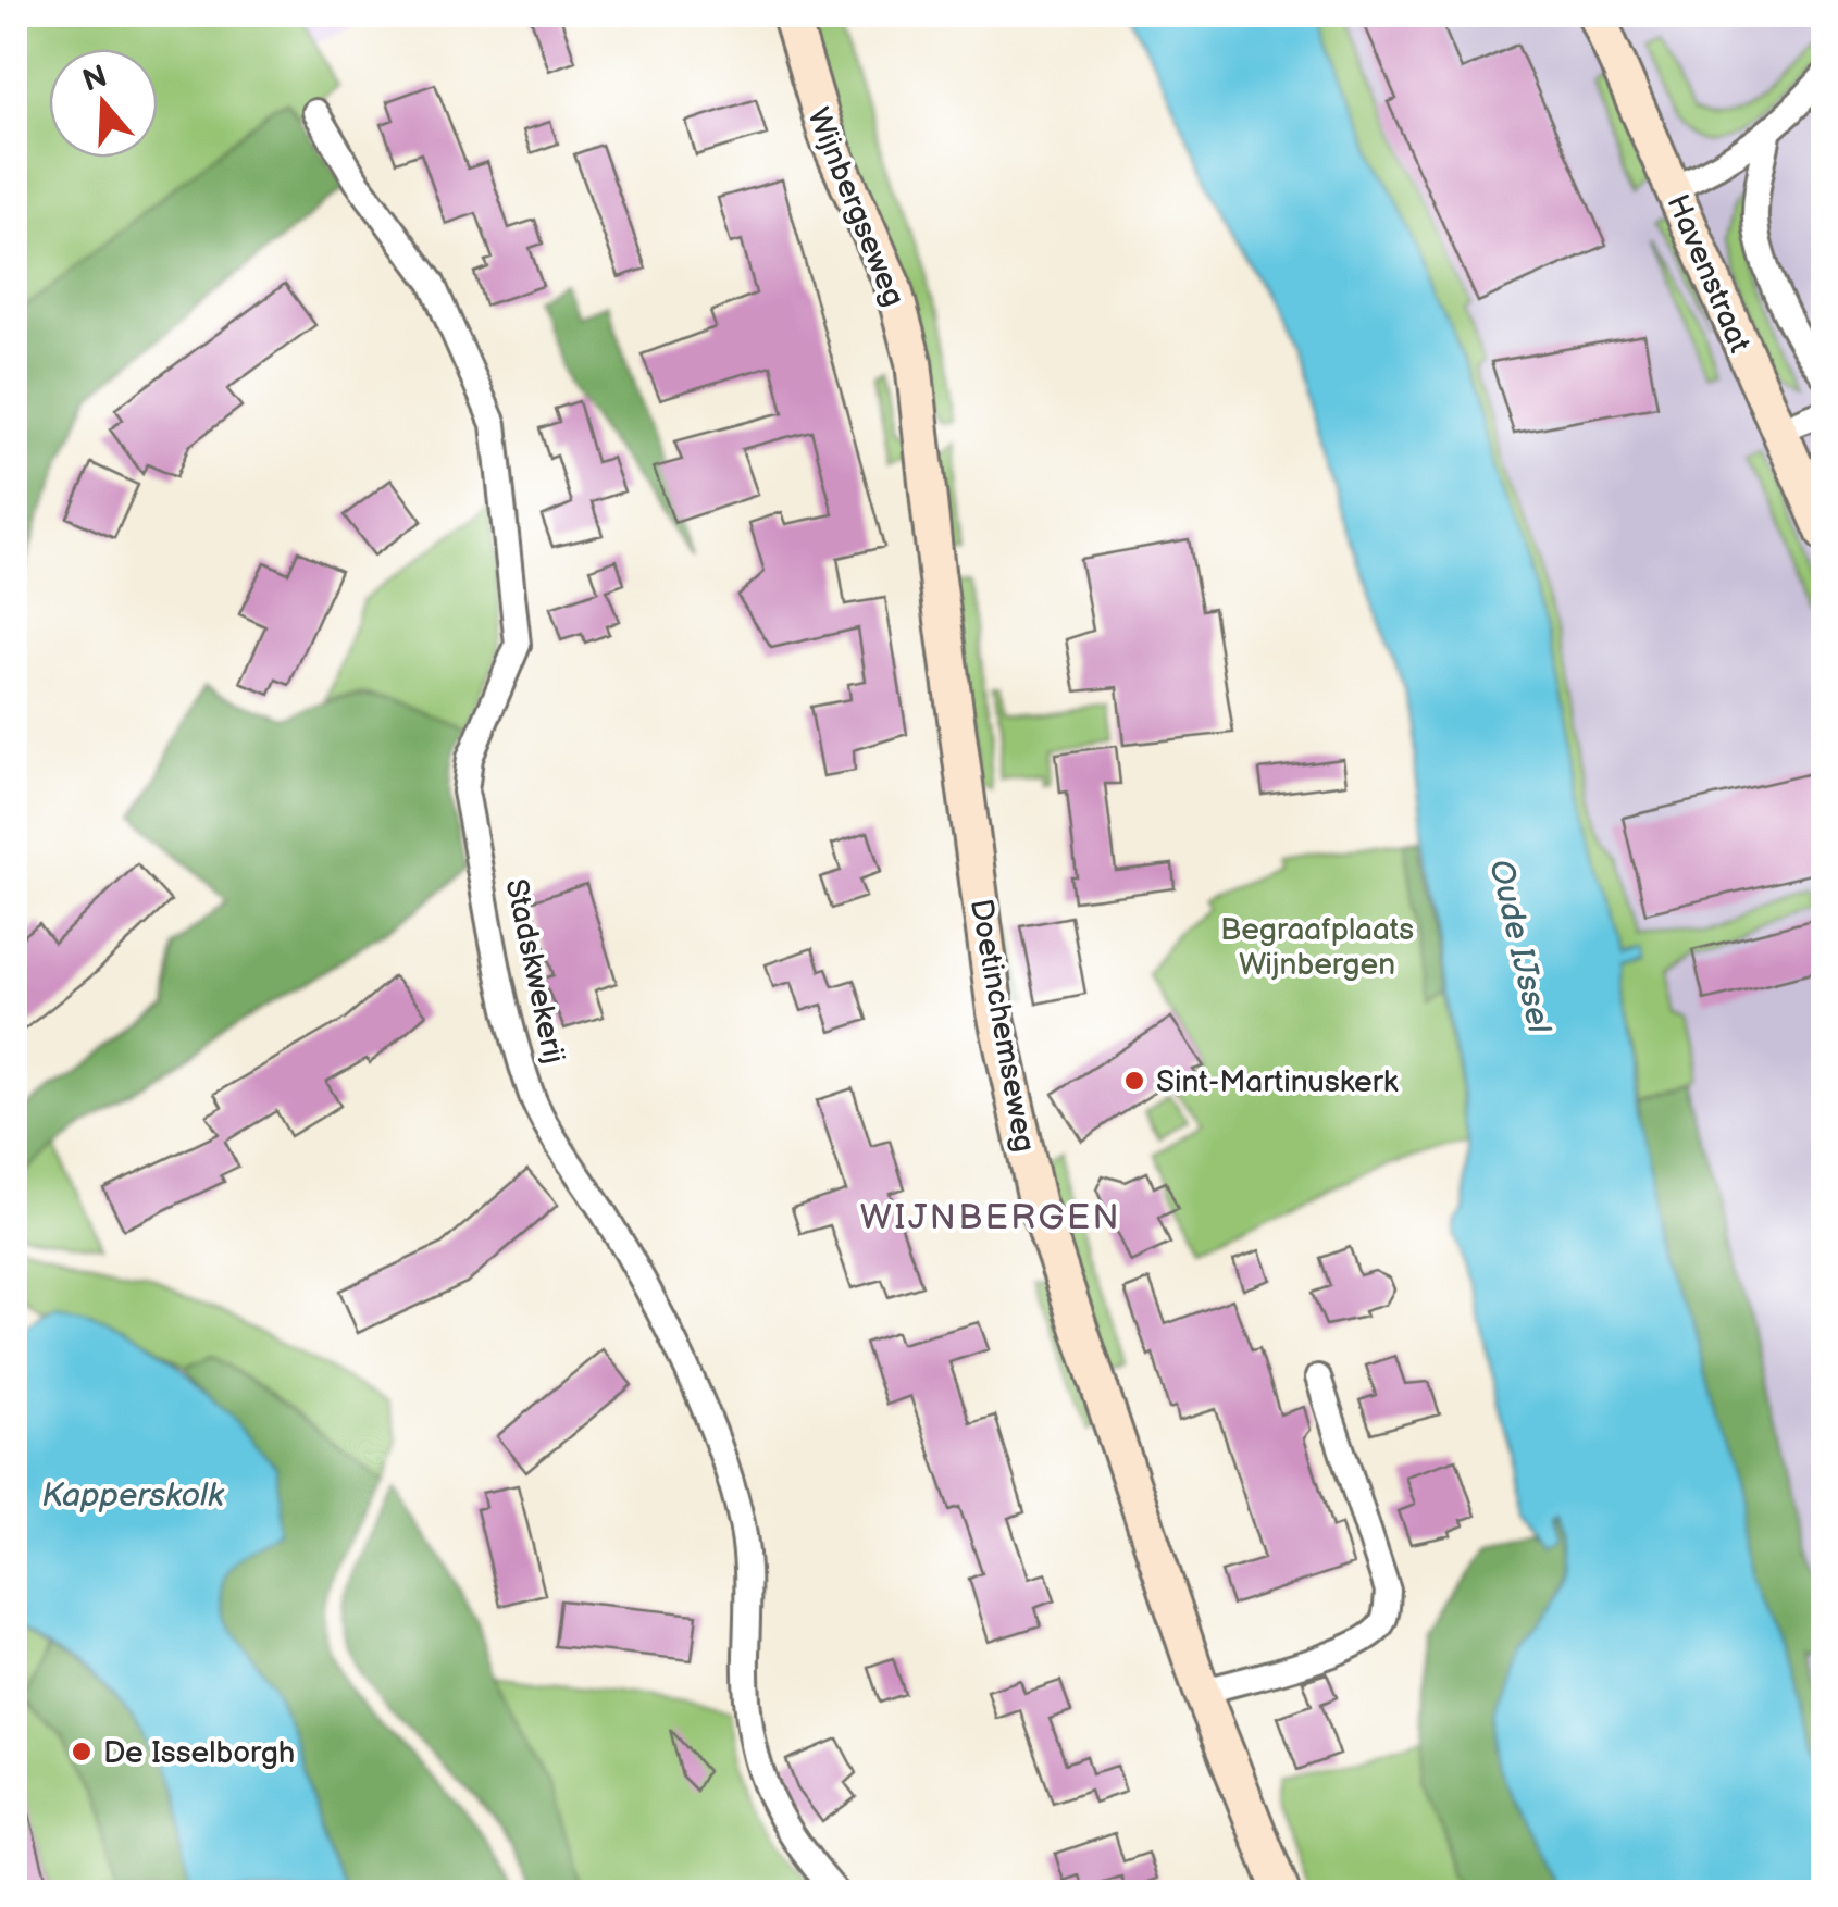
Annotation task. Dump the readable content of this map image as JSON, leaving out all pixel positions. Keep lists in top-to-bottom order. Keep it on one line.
{"streets":{"street":["Wijnbergseweg","Havenstraat","Stadskwekerij","Doetinchemseweg"]},"crossings":[["Wijnbergseweg","Doetinchemseweg"]],"districts":["WIJNBERGEN"],"water":["Oude IJssel","Kapperskolk"],"parks":["Begraafplaats Wijnbergen"],"places":["Sint-Martinuskerk","De Isselborgh"],"north":"top"}
